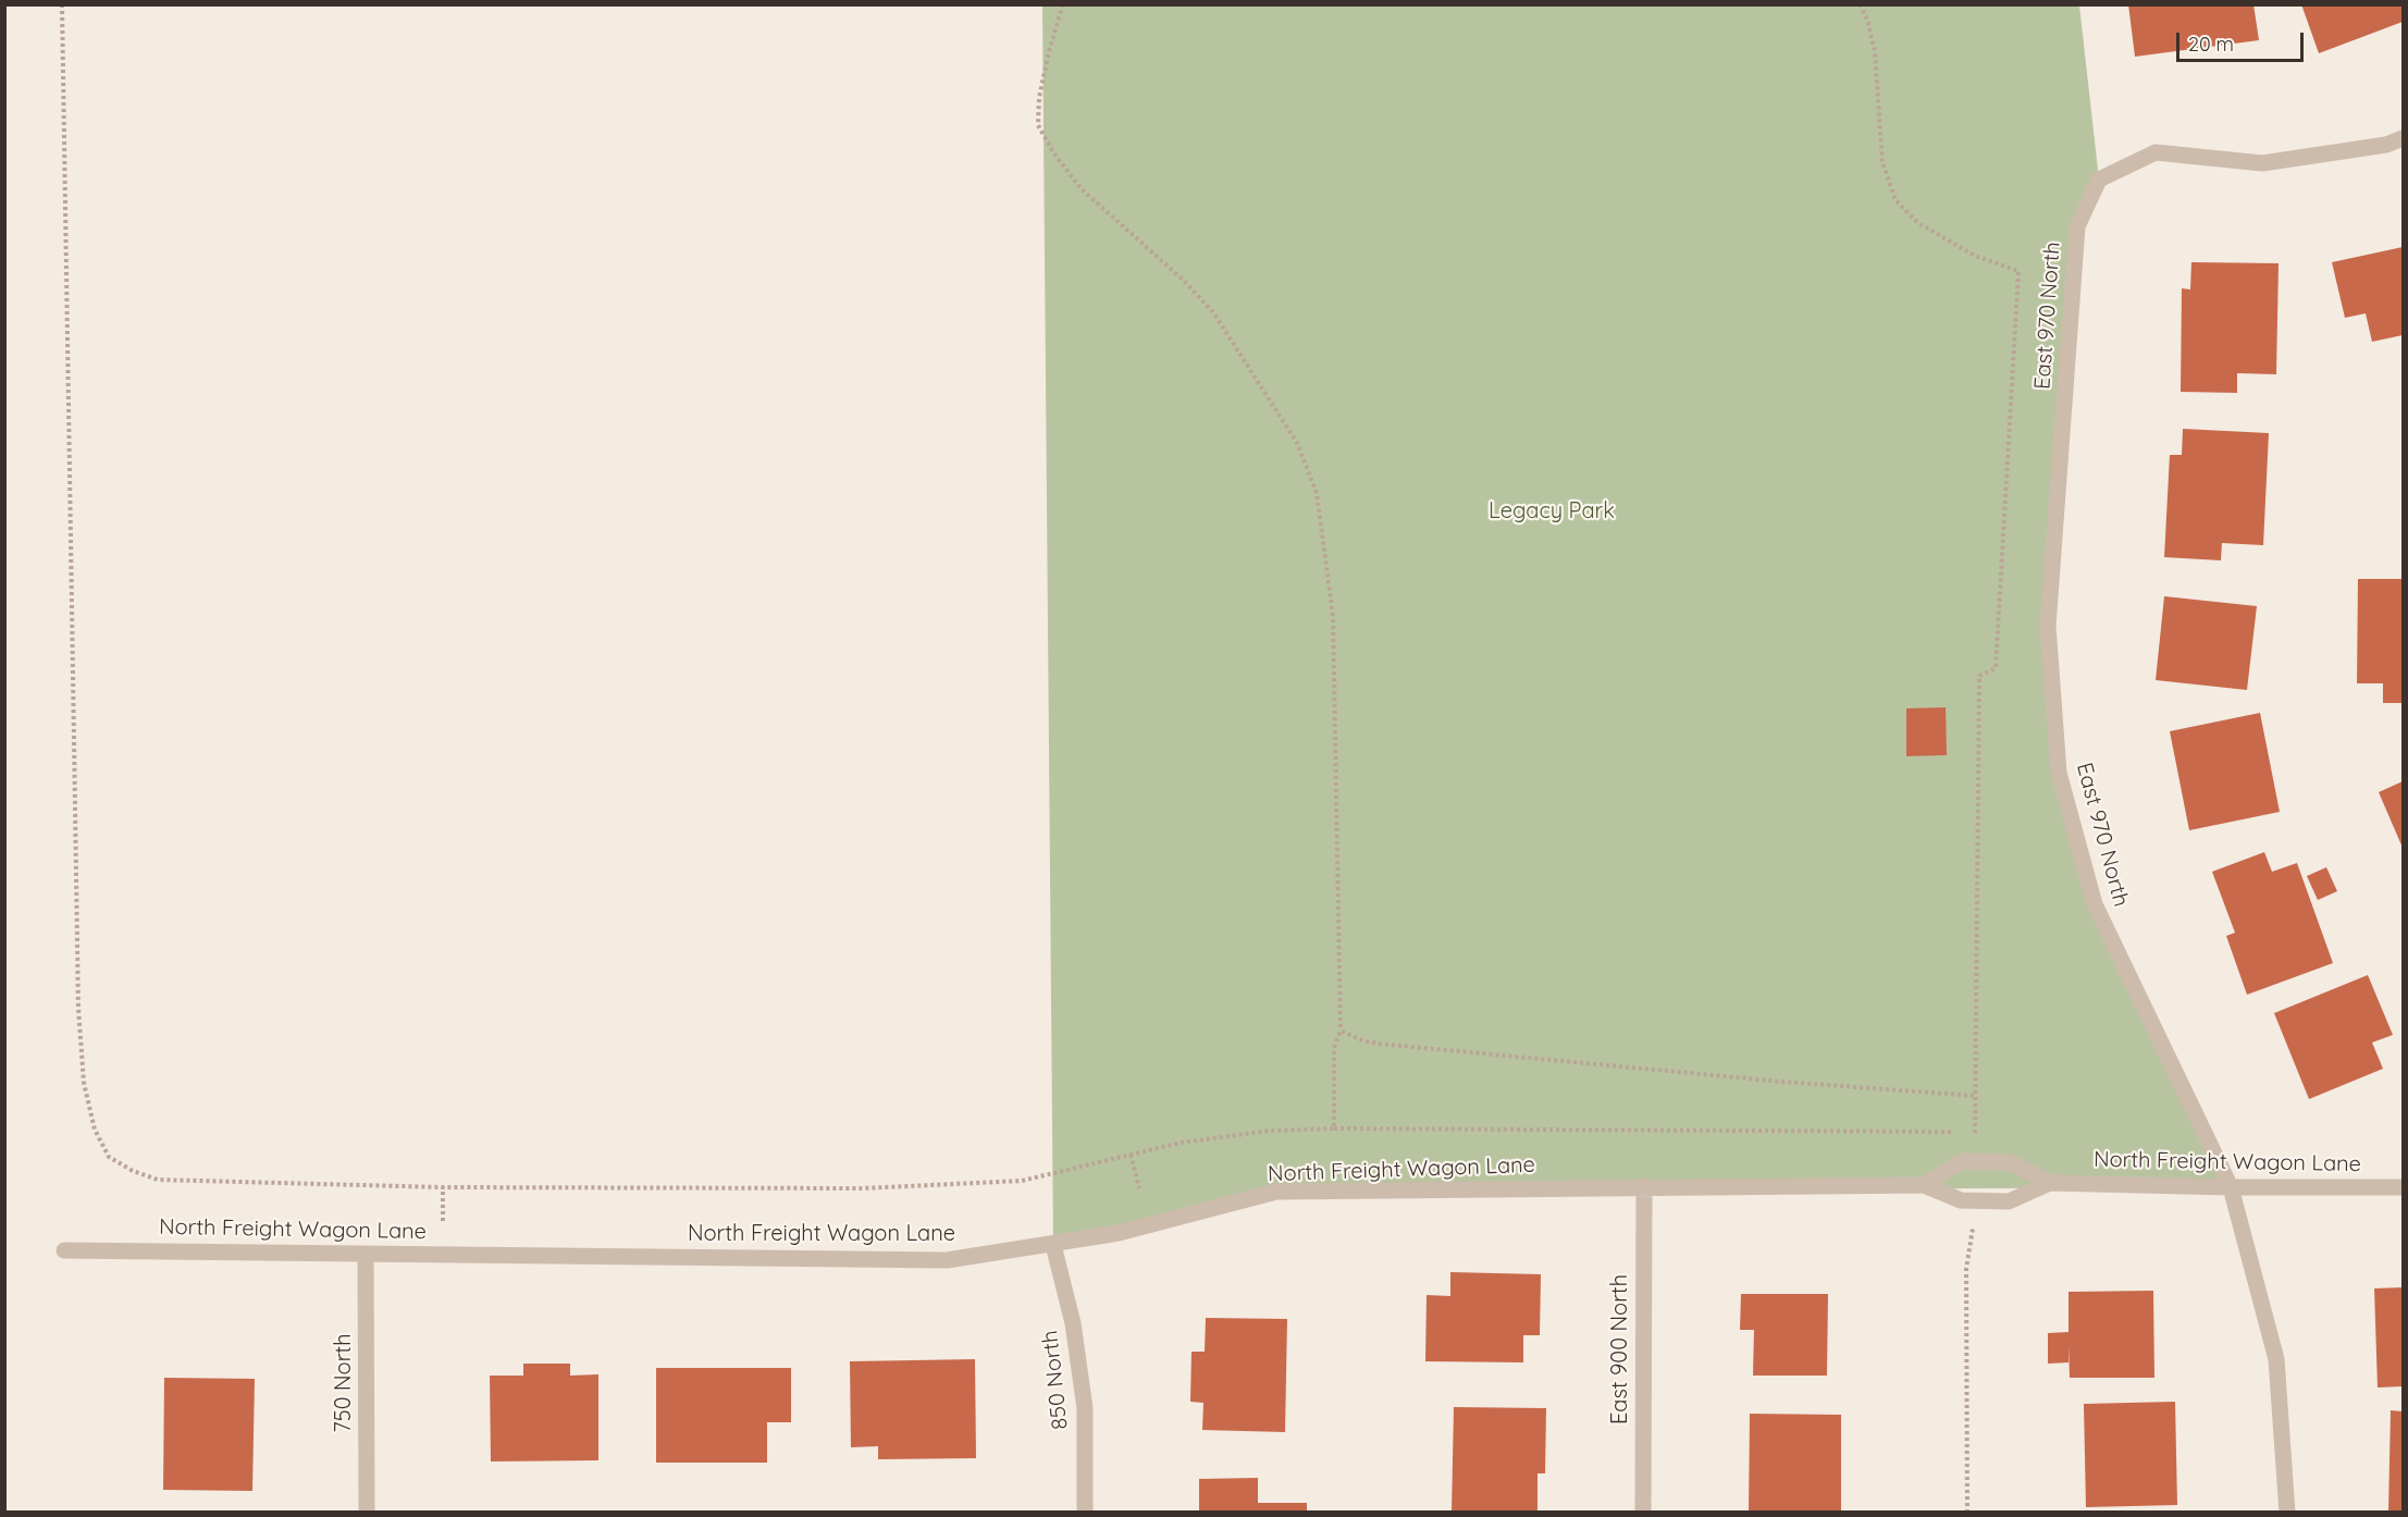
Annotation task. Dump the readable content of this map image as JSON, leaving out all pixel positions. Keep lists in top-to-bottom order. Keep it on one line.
{"streets":{"street":["East 970 North","North Freight Wagon Lane","East 900 North","850 North","750 North"]},"crossings":[["East 970 North","North Freight Wagon Lane"],["North Freight Wagon Lane","East 900 North"],["North Freight Wagon Lane","850 North"],["North Freight Wagon Lane","750 North"]],"parks":["Legacy Park"],"scale_bar":"20 m"}
